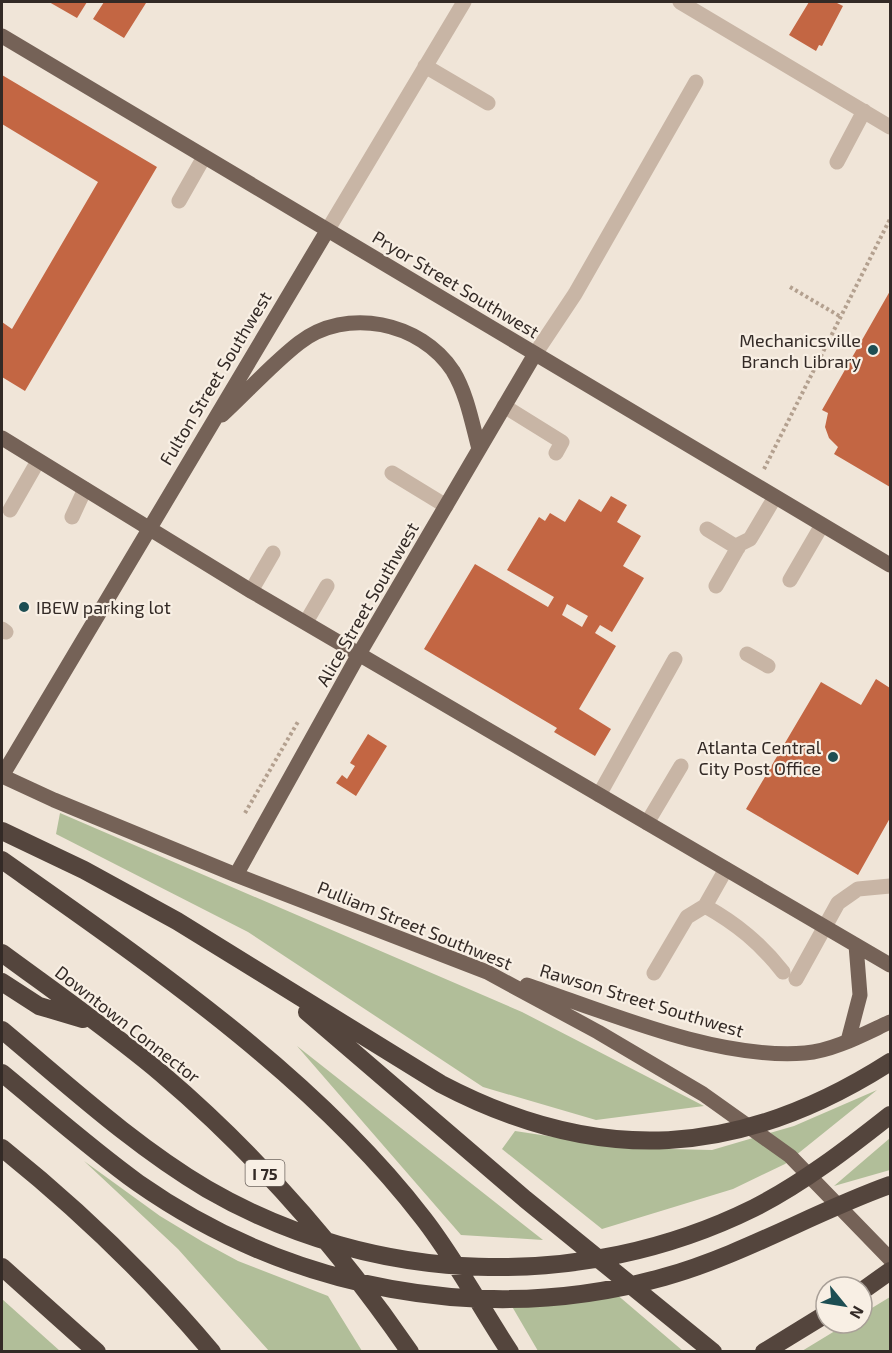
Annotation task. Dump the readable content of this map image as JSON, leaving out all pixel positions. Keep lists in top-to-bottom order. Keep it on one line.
{"streets":{"highway":["Downtown Connector","I 75"],"main road":["Pryor Street Southwest","Fulton Street Southwest","Alice Street Southwest","Pulliam Street Southwest","Rawson Street Southwest"]},"crossings":[["Pryor Street Southwest","Fulton Street Southwest"],["Pryor Street Southwest","Alice Street Southwest"],["Fulton Street Southwest","Pulliam Street Southwest"],["Alice Street Southwest","Pulliam Street Southwest"],["Pulliam Street Southwest","Rawson Street Southwest"]],"places":["Mechanicsville Branch Library","IBEW parking lot","Atlanta Central City Post Office"],"north":"bottom right"}
